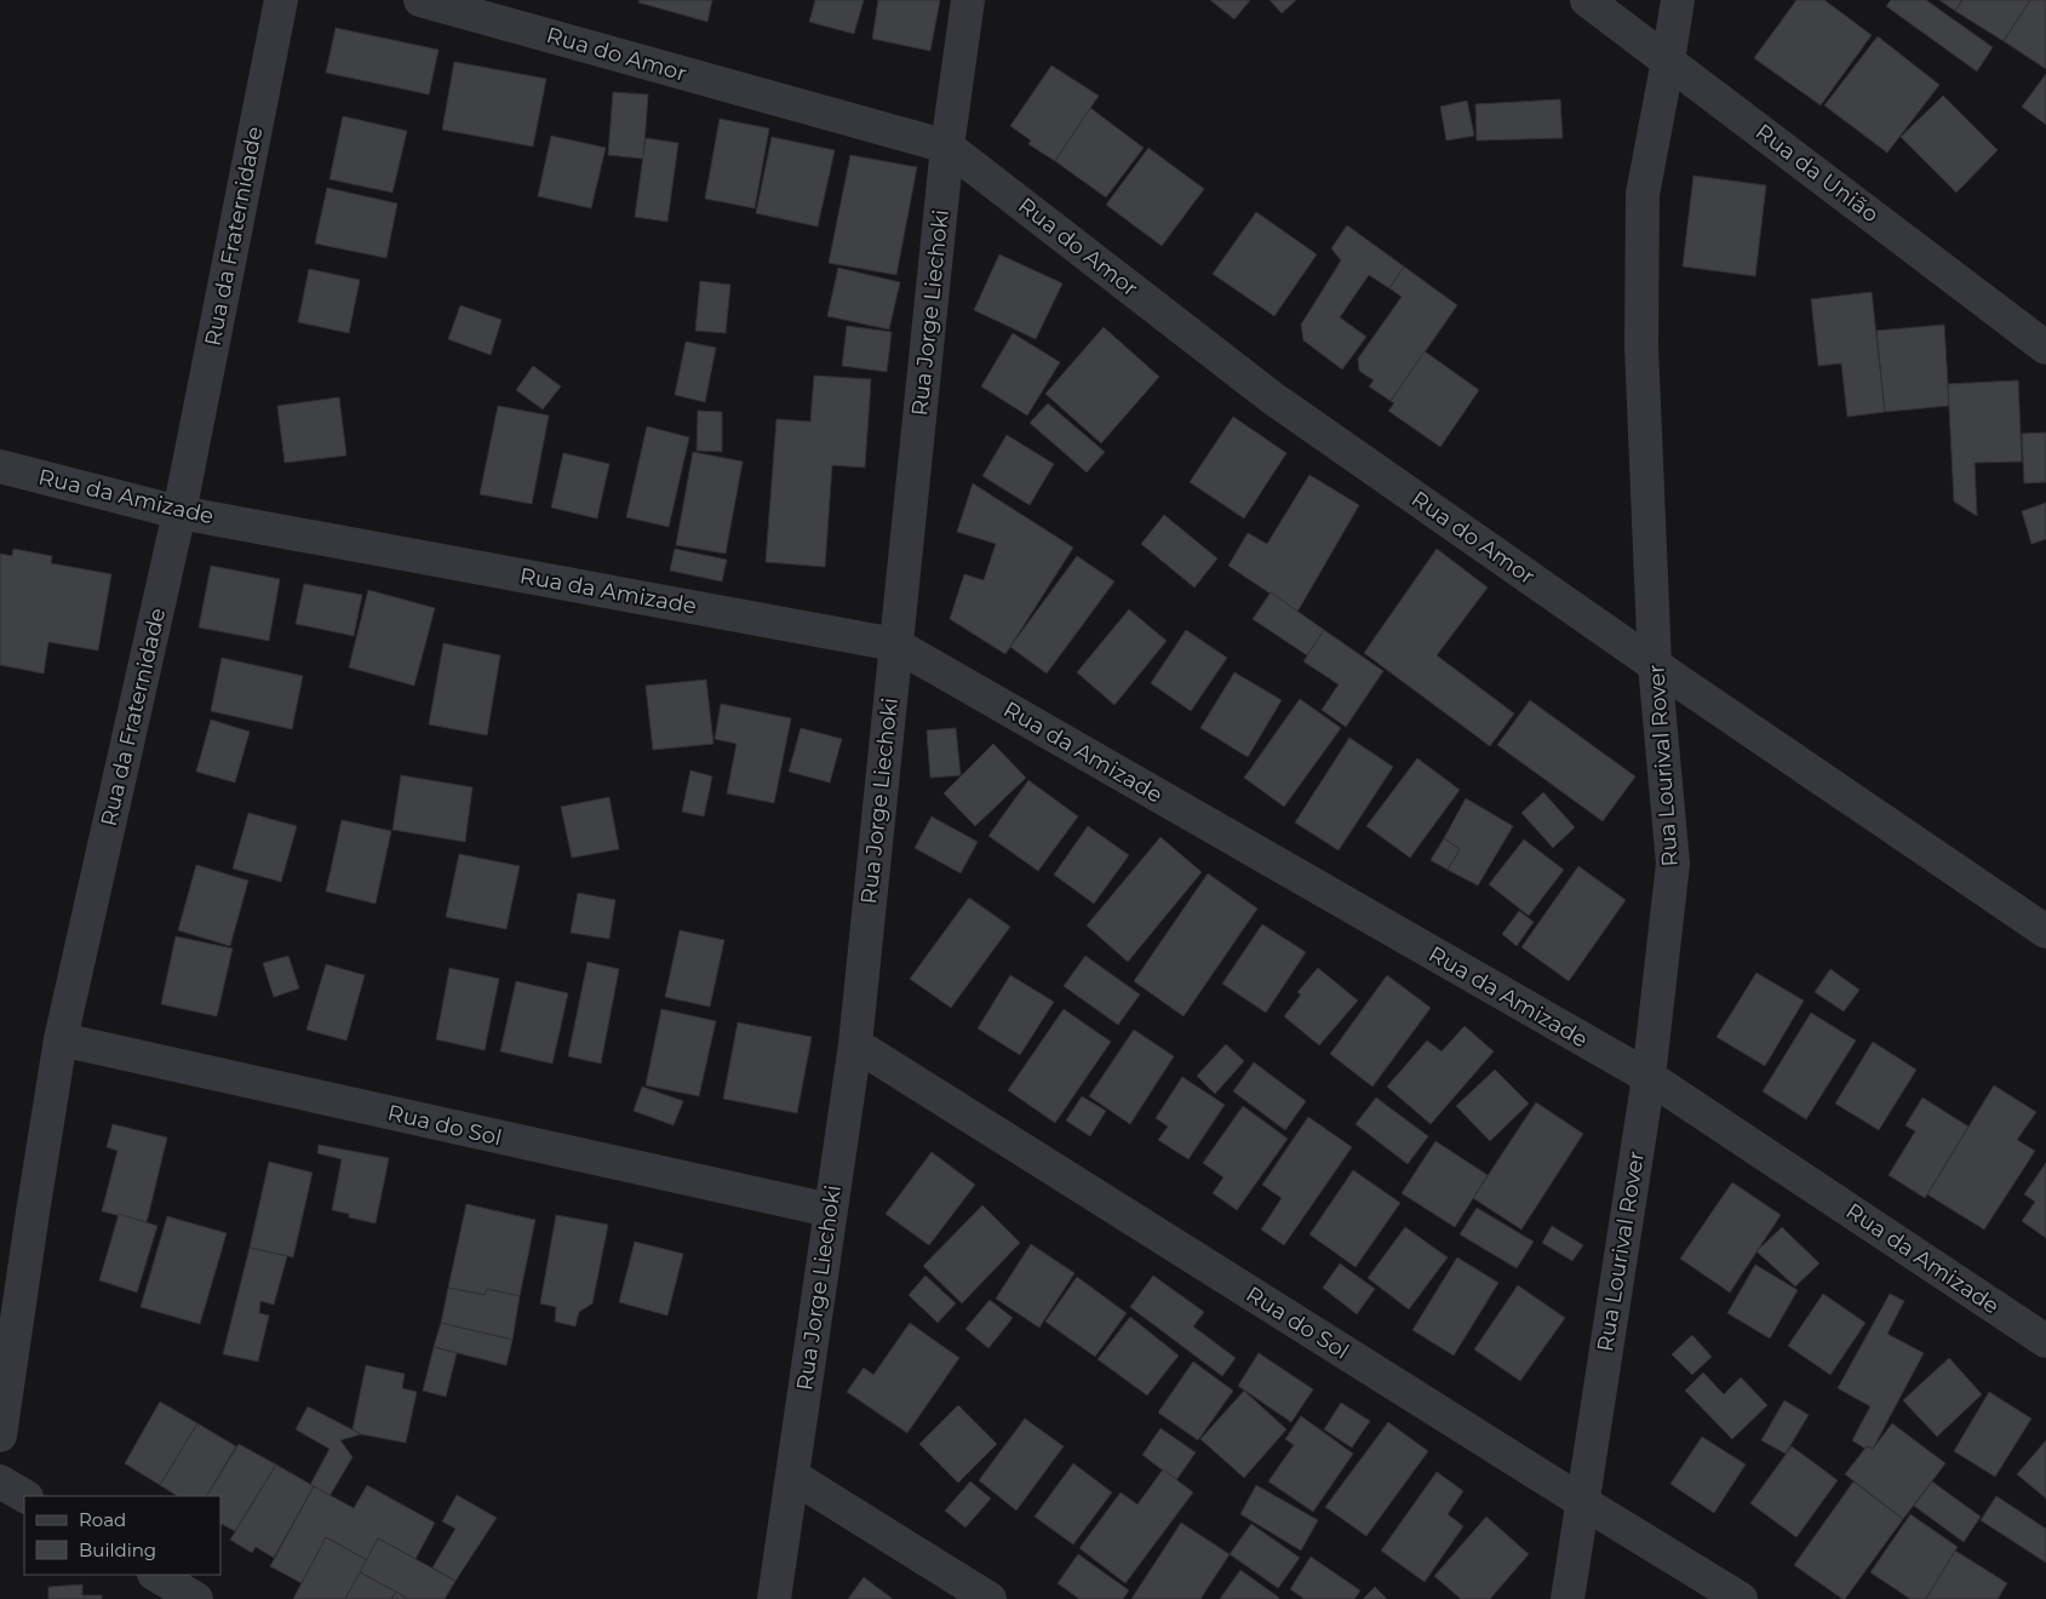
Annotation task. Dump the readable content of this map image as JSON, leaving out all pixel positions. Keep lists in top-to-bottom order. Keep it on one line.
{"streets":{"street":["Rua do Amor","Rua da União","Rua da Fraternidade","Rua Jorge Liechoki","Rua da Amizade","Rua Lourival Rover","Rua do Sol"]},"crossings":[["Rua do Amor","Rua Jorge Liechoki"],["Rua do Amor","Rua Lourival Rover"],["Rua da União","Rua Lourival Rover"],["Rua da Fraternidade","Rua da Amizade"],["Rua da Fraternidade","Rua do Sol"],["Rua Jorge Liechoki","Rua da Amizade"],["Rua Jorge Liechoki","Rua do Sol"],["Rua da Amizade","Rua Lourival Rover"],["Rua Lourival Rover","Rua do Sol"]],"legend":["Road","Building"]}
